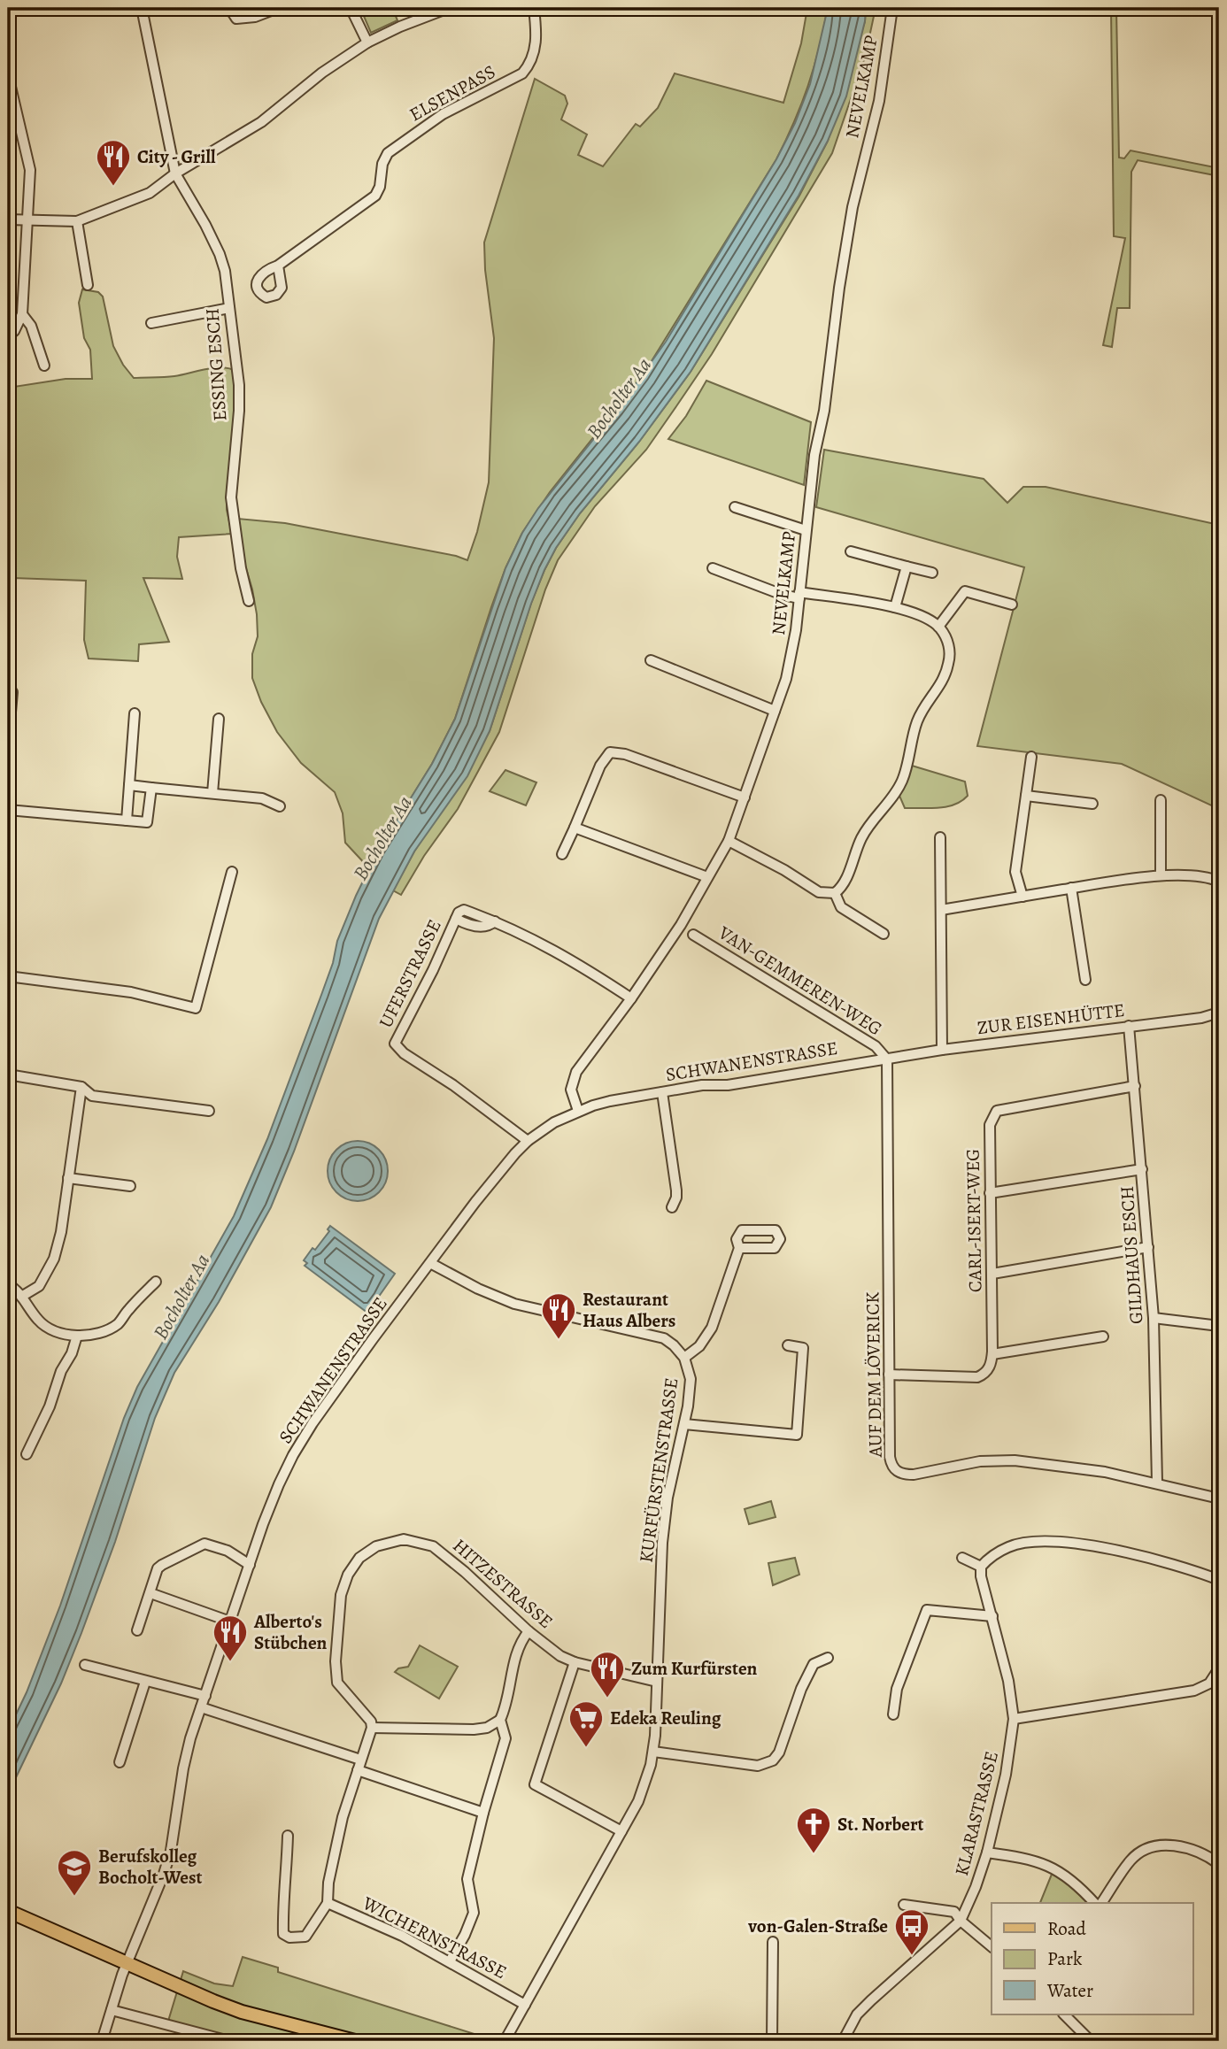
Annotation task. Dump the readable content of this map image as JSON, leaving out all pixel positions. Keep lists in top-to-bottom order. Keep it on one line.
{"streets":{"street":["NEVELKAMP","ELSENPASS","ESSING ESCH","UFERSTRASSE","VAN-GEMMEREN-WEG","ZUR EISENHÜTTE","SCHWANENSTRASSE","CARL-ISERT-WEG","GILDHAUS ESCH","AUF DEM LÖVERICK","KURFÜRSTENSTRASSE","HITZESTRASSE","KLARASTRASSE","WICHERNSTRASSE"]},"crossings":[["NEVELKAMP","UFERSTRASSE"],["NEVELKAMP","SCHWANENSTRASSE"],["UFERSTRASSE","SCHWANENSTRASSE"],["VAN-GEMMEREN-WEG","ZUR EISENHÜTTE"],["VAN-GEMMEREN-WEG","SCHWANENSTRASSE"],["VAN-GEMMEREN-WEG","AUF DEM LÖVERICK"],["ZUR EISENHÜTTE","SCHWANENSTRASSE"],["ZUR EISENHÜTTE","GILDHAUS ESCH"],["ZUR EISENHÜTTE","AUF DEM LÖVERICK"],["SCHWANENSTRASSE","AUF DEM LÖVERICK"],["SCHWANENSTRASSE","KURFÜRSTENSTRASSE"],["CARL-ISERT-WEG","GILDHAUS ESCH"],["GILDHAUS ESCH","AUF DEM LÖVERICK"],["KURFÜRSTENSTRASSE","HITZESTRASSE"],["KURFÜRSTENSTRASSE","WICHERNSTRASSE"]],"water":["Bocholter Aa"],"places":{"restaurant":["City - Grill","Restaurant Haus Albers","Alberto's Stübchen","Zum Kurfürsten"],"supermarket":["Edeka Reuling"],"church":["St. Norbert"],"school or university":["Berufskolleg Bocholt-West"],"bus stop":["von-Galen-Straße"]},"legend":["Road","Park","Water"]}
